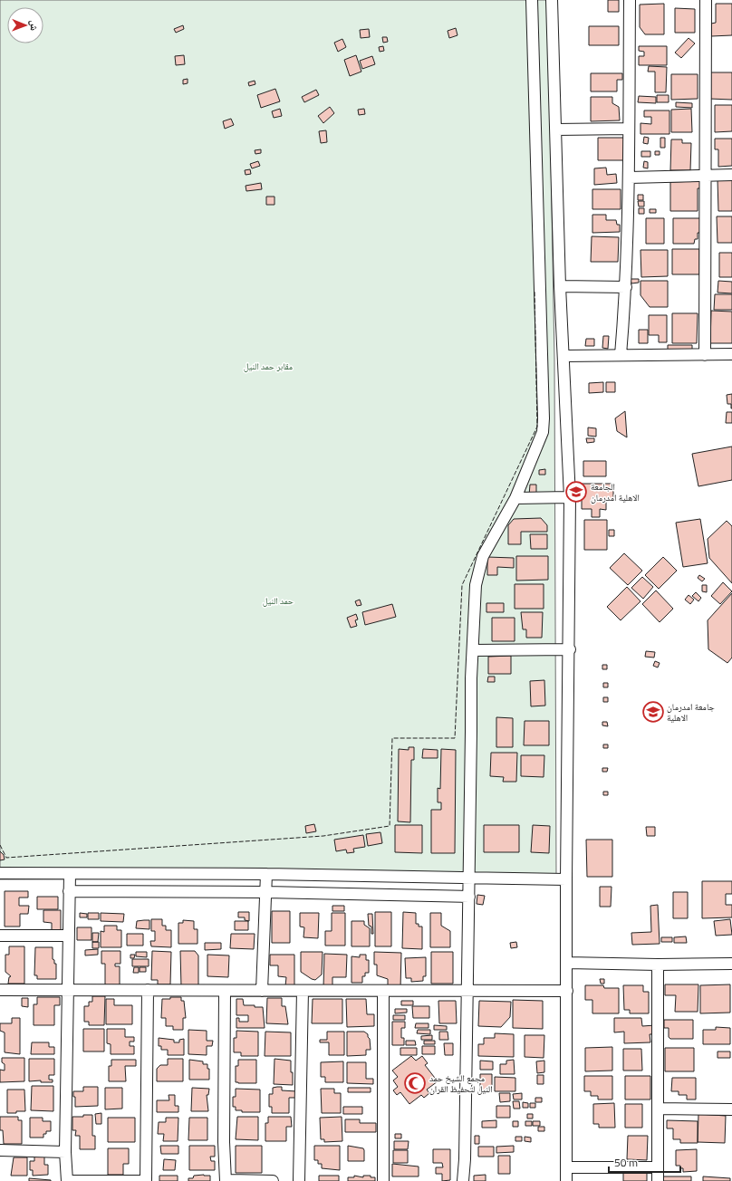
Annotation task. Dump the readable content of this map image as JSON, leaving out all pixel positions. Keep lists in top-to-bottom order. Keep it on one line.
{"parks":["مقابر حمد النيل","حمد النيل"],"places":{"school or university":["الجامعة الاهلية امدرمان","جامعة امدرمان الاهلية"],"mosque":["مجمع الشيخ حمد النيل لتحفيظ القران"]},"scale_bar":"50 m","north":"right"}
